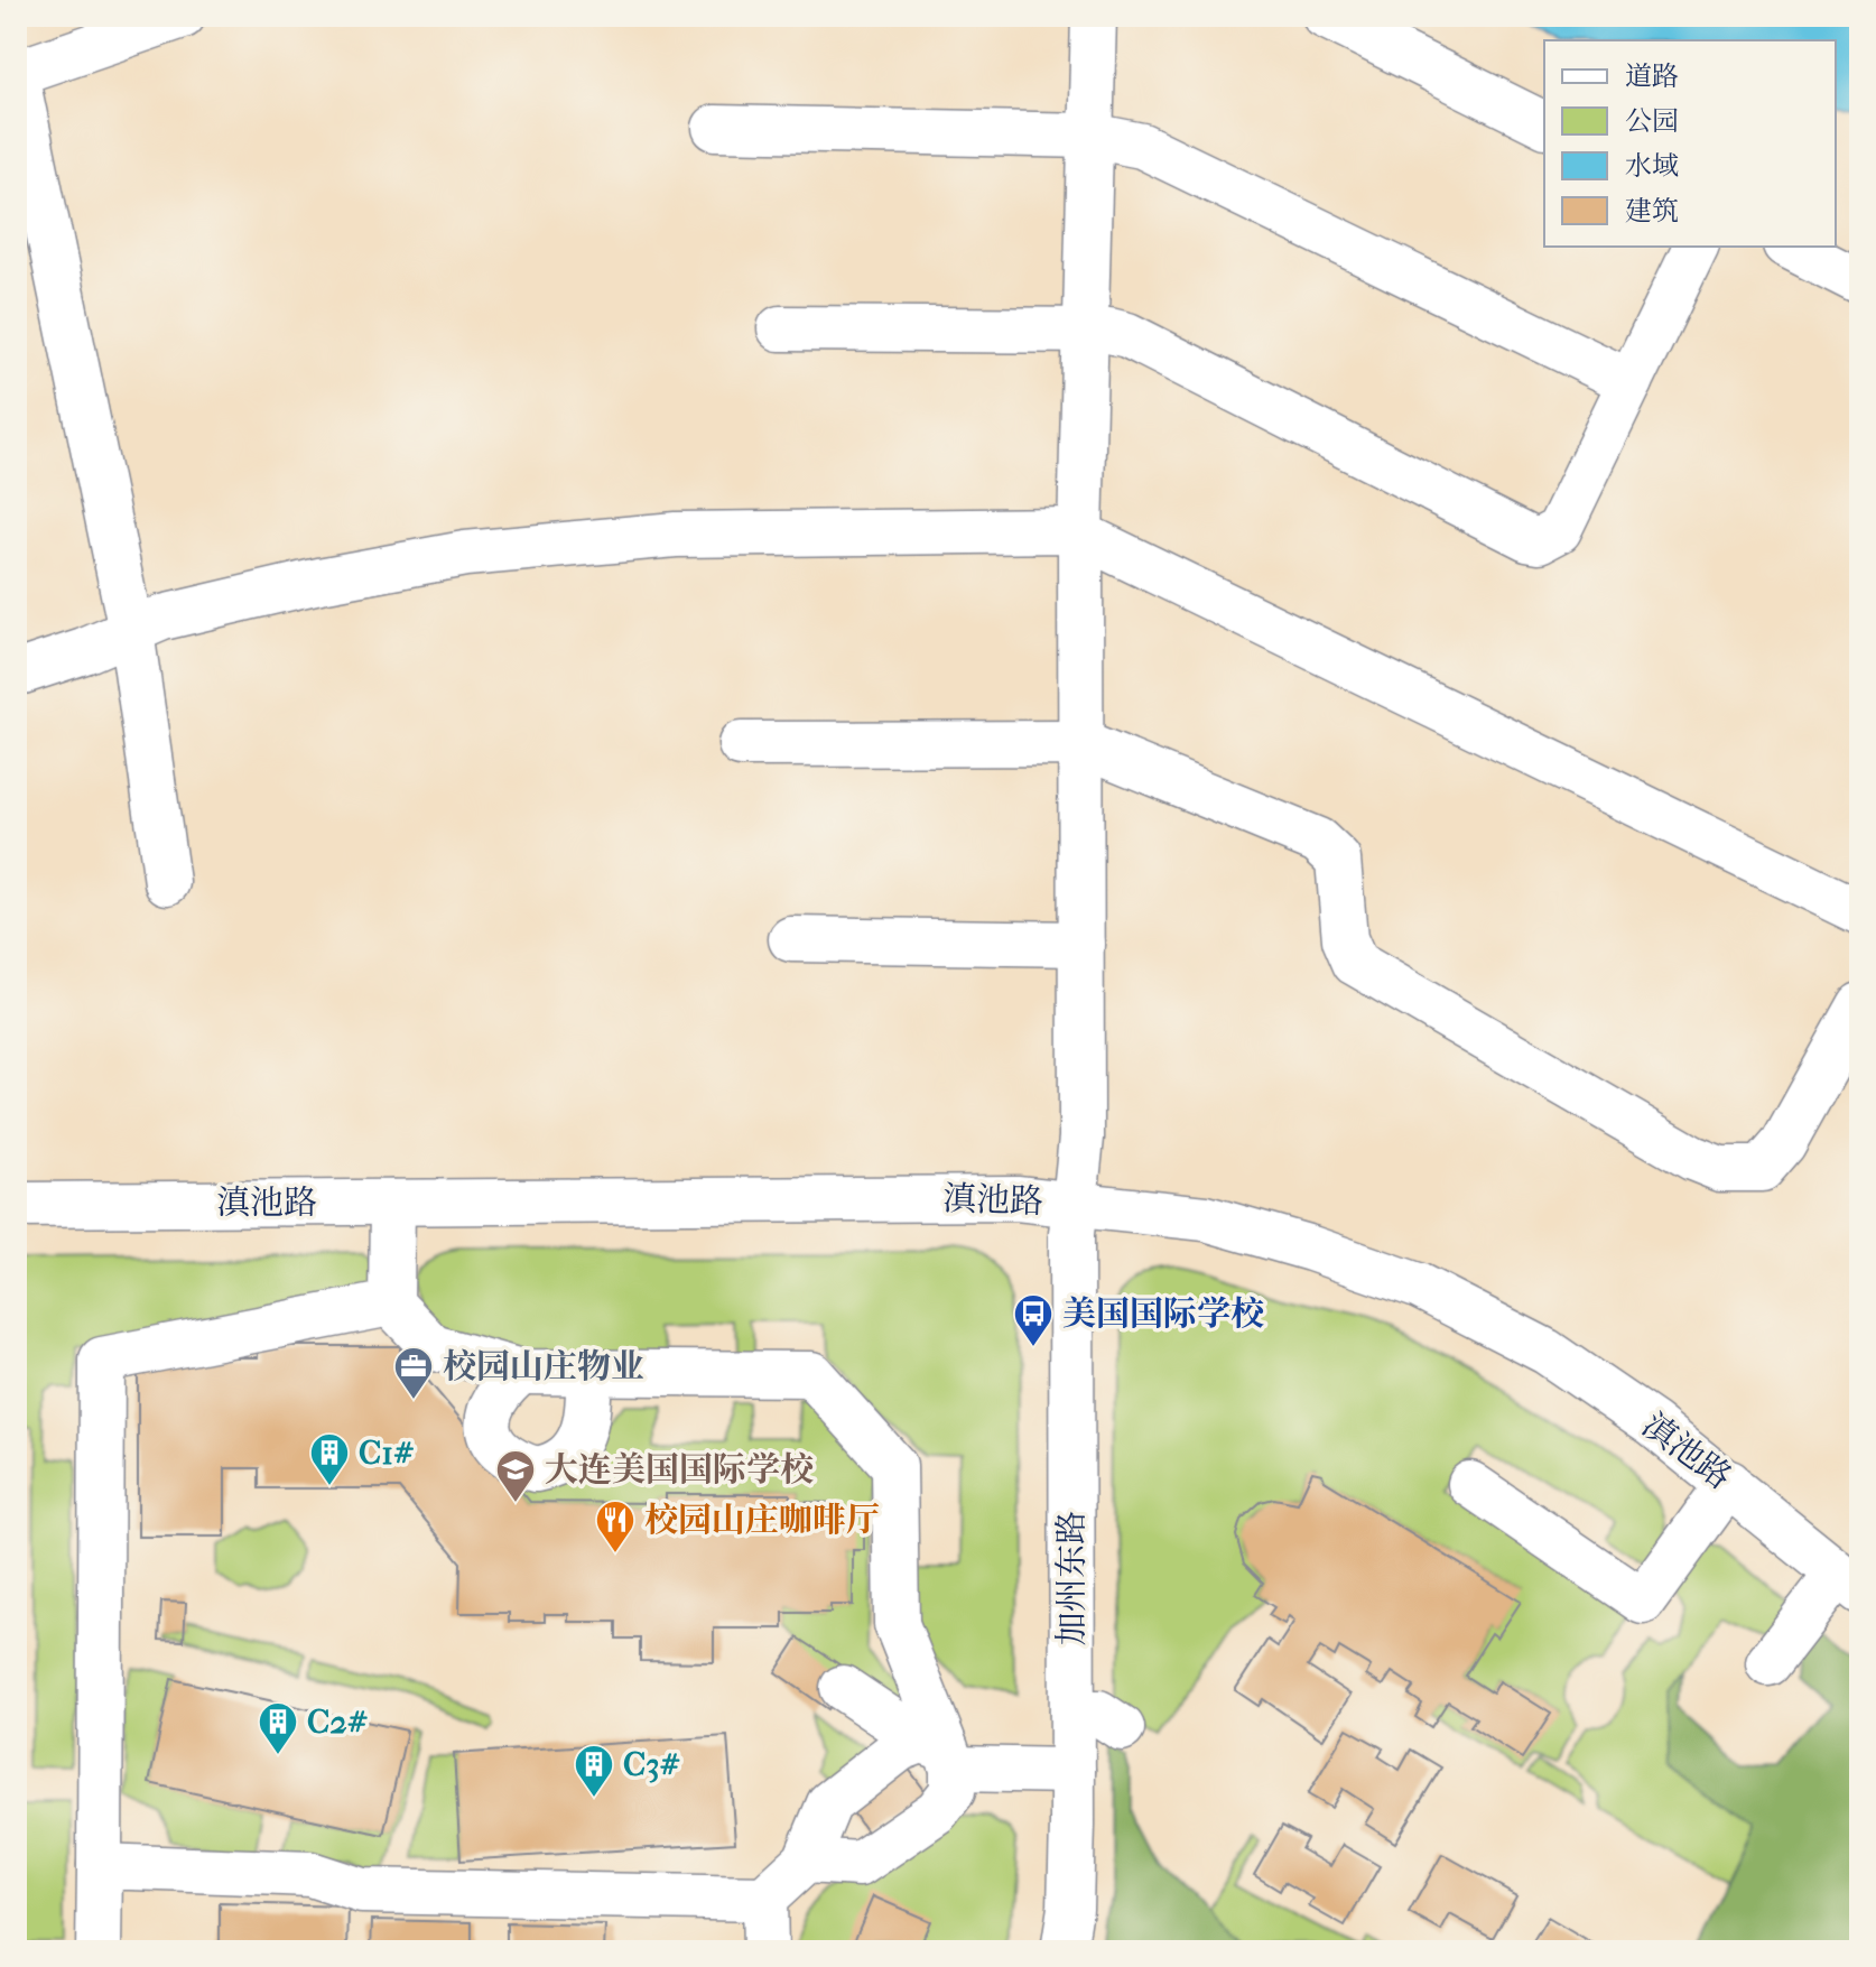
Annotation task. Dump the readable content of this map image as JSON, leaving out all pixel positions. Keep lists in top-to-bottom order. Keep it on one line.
{"streets":{"street":["滇池路","加州东路"]},"crossings":[["滇池路","加州东路"]],"places":{"bus stop":["美国国际学校"],"office":["校园山庄物业"],"building":["C1#","C2#","C3#"],"school or university":["大连美国国际学校"],"restaurant":["校园山庄咖啡厅"]},"legend":["道路","公园","水域","建筑"]}
